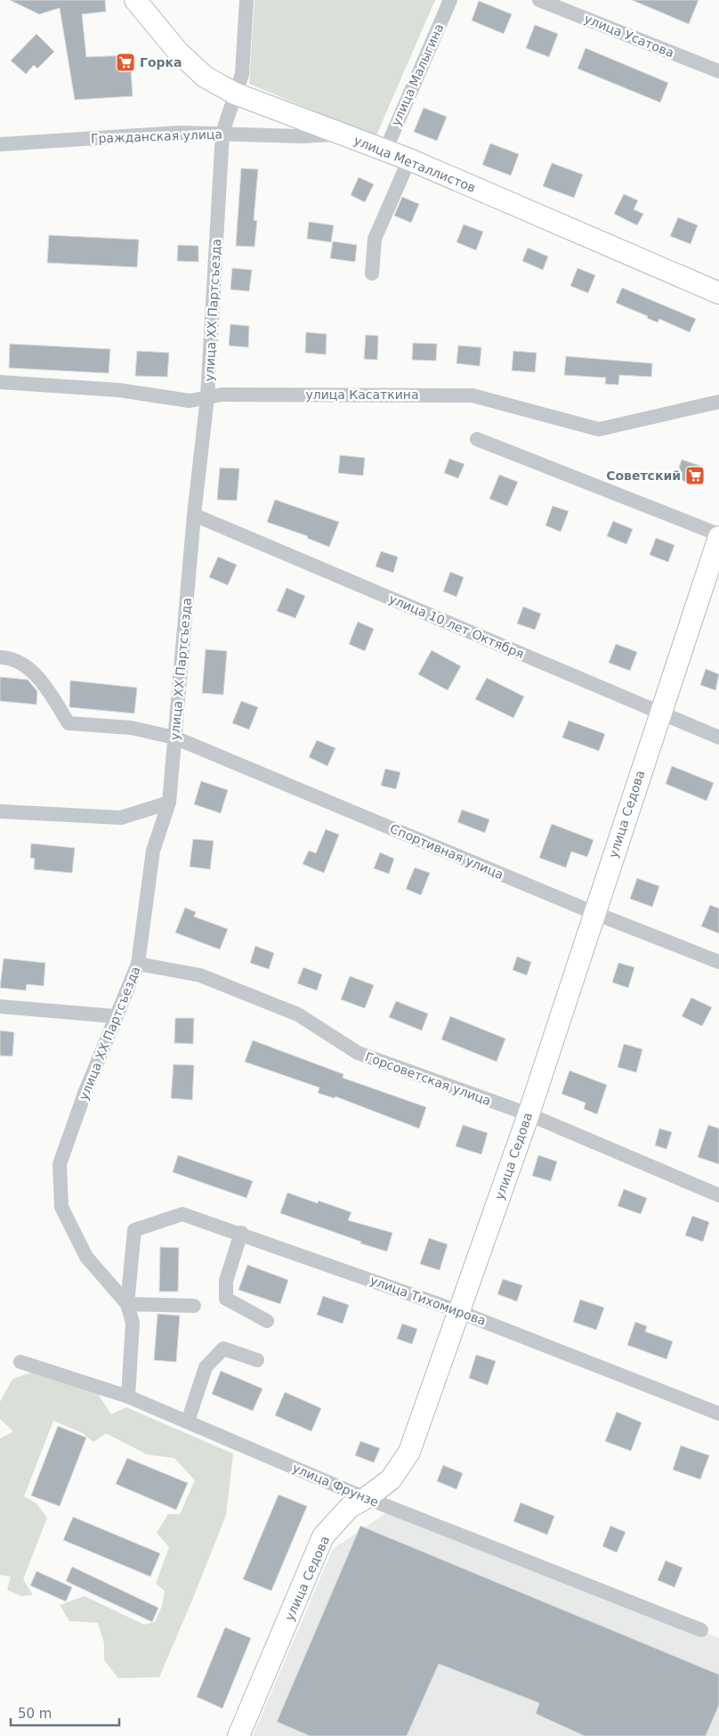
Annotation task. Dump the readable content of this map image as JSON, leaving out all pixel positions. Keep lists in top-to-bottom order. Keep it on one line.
{"streets":{"street":["улица Усатова","улица Малыгина","Гражданская улица","улица Металлистов","улица XX Партсъезда","улица Касаткина","улица 10 лет Октября","улица Седова","Спортивная улица","Горсоветская улица","улица Тихомирова","улица Фрунзе"]},"crossings":[["улица Малыгина","улица Металлистов"],["Гражданская улица","улица Металлистов"],["Гражданская улица","улица XX Партсъезда"],["улица Металлистов","улица XX Партсъезда"],["улица XX Партсъезда","улица Касаткина"],["улица XX Партсъезда","улица 10 лет Октября"],["улица XX Партсъезда","Спортивная улица"],["улица XX Партсъезда","Горсоветская улица"],["улица XX Партсъезда","улица Тихомирова"],["улица 10 лет Октября","улица Седова"],["улица Седова","Спортивная улица"],["улица Седова","Горсоветская улица"],["улица Седова","улица Тихомирова"],["улица Седова","улица Фрунзе"]],"places":{"supermarket":["Горка","Советский"]},"scale_bar":"50 m"}
